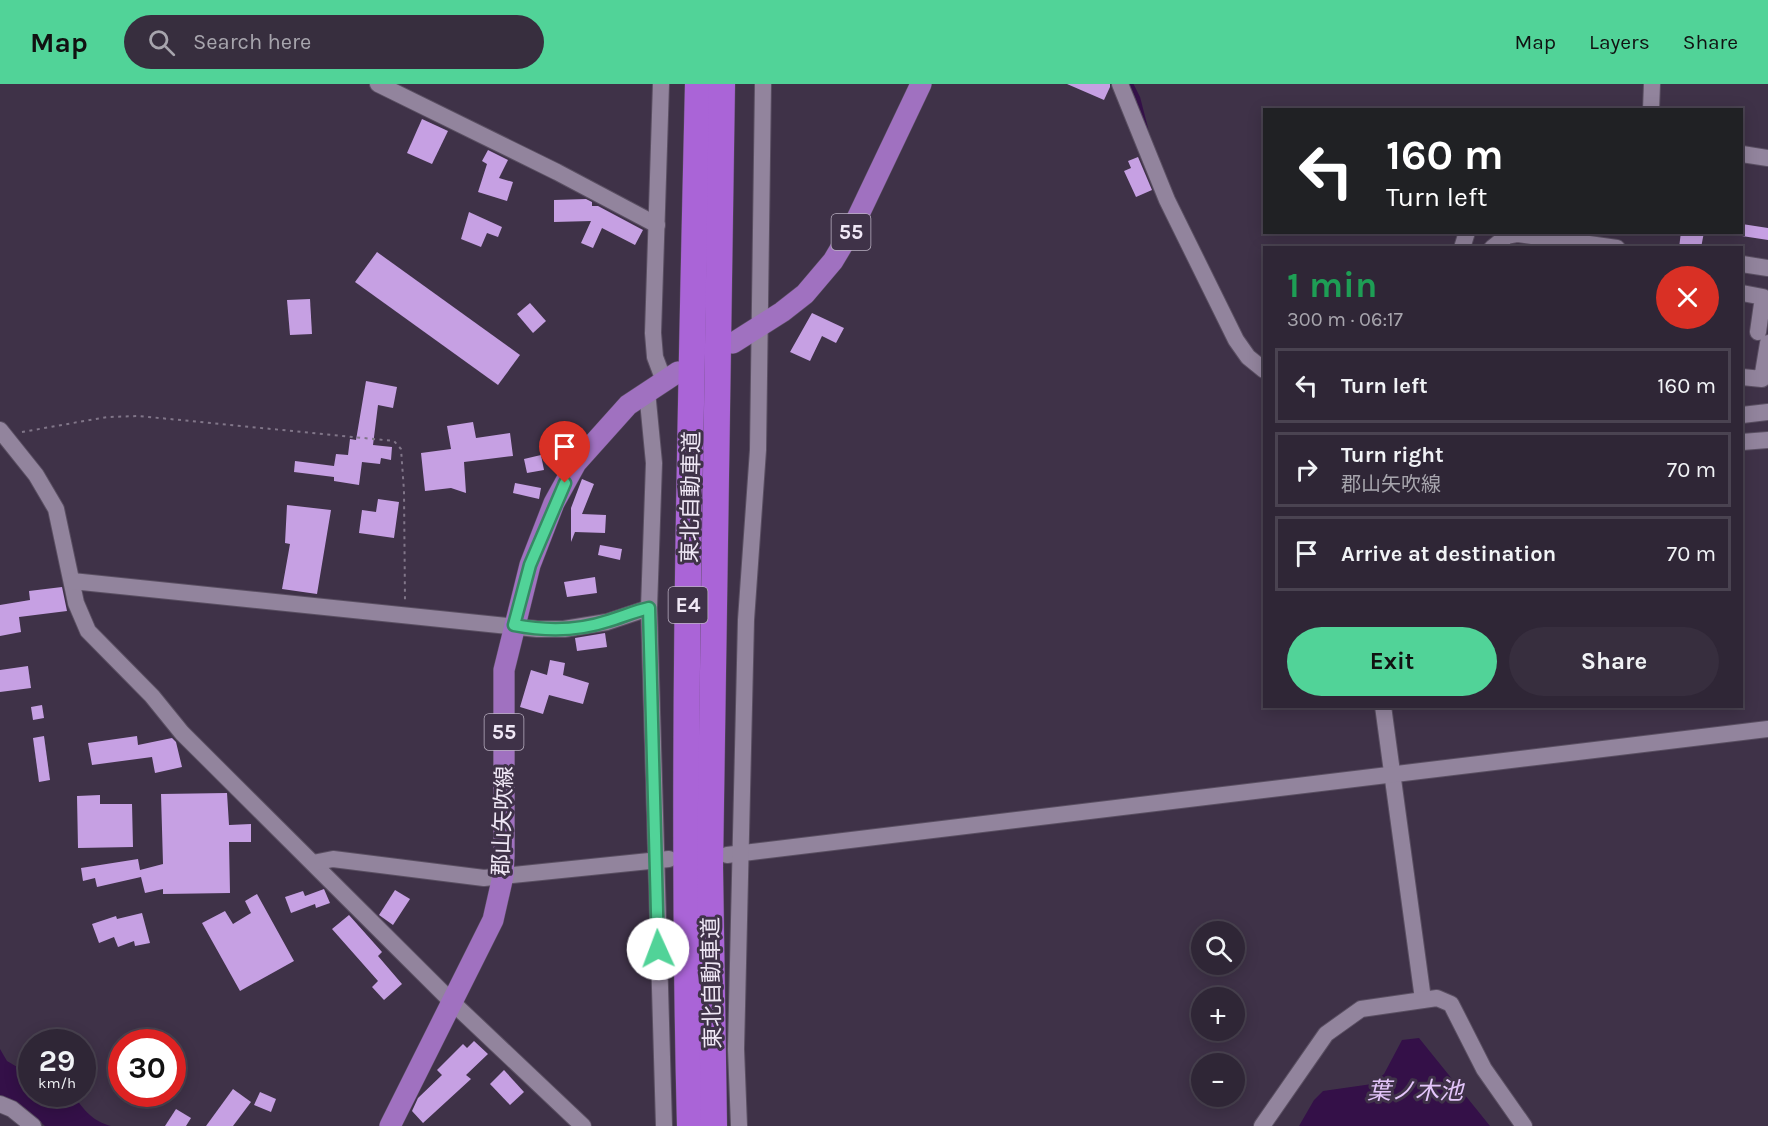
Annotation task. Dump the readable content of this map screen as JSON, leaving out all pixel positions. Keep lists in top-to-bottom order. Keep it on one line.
{"streets":{"highway":["東北自動車道","E4"],"main road":["55","郡山矢吹線"]},"water":["葉ノ木池"],"page":{"header":"Map","search":"Search here","nav":["Map","Layers","Share"],"turn":["160 m","Turn left"],"heading":["1 min","300 m · 06:17"],"list":[{"name":"Turn left","value":"160 m"},{"name":"Turn right","note":"郡山矢吹線","value":"70 m"},{"name":"Arrive at destination","value":"70 m"}],"buttons":["Exit","Share"],"map_buttons":["+","−"],"speed":"29 km/h","limit":"30"}}
